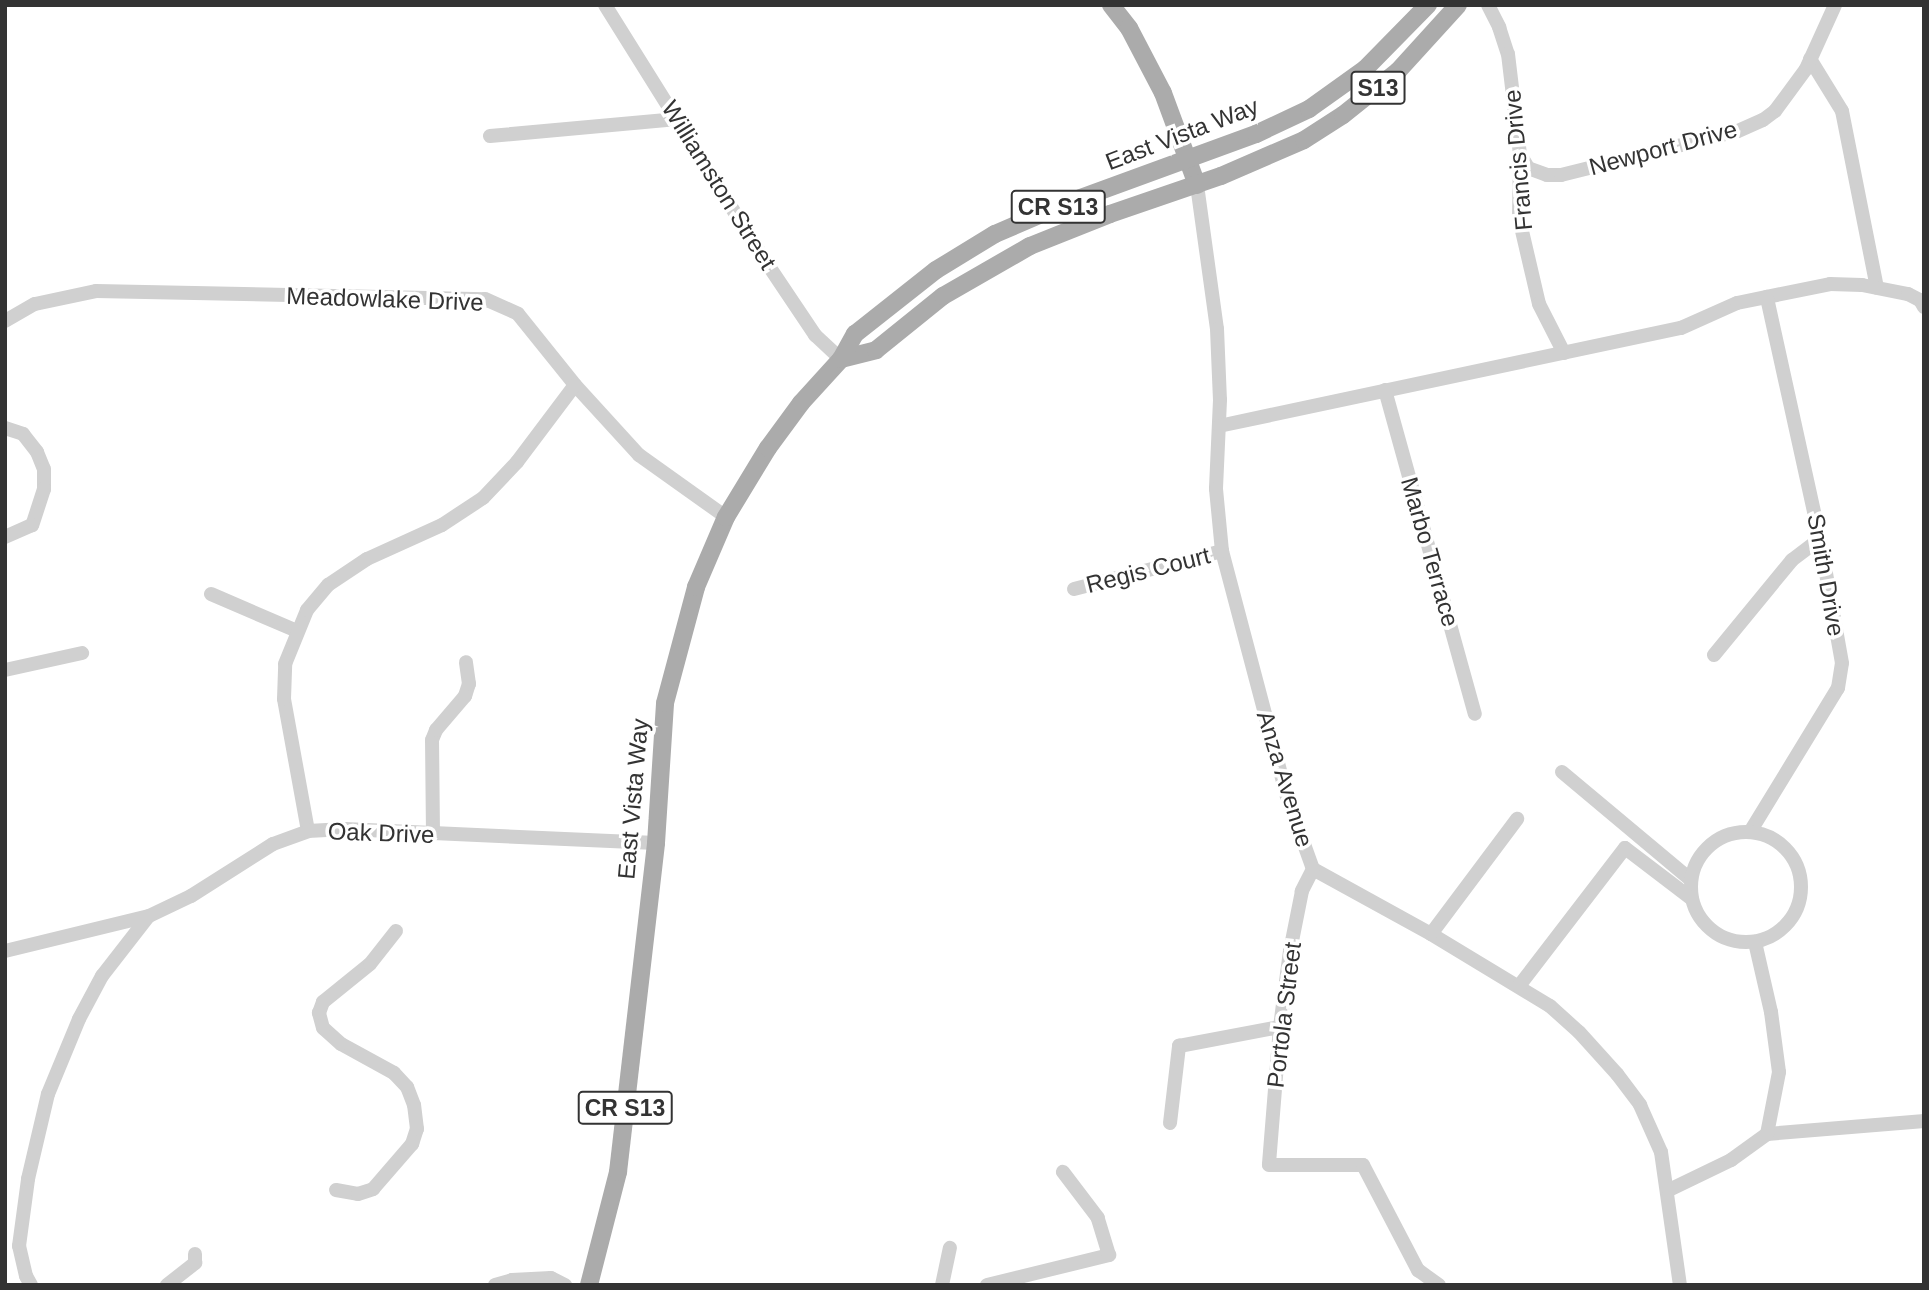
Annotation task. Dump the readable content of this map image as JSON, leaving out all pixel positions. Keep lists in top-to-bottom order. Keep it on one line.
{"streets":{"main road":["S13","East Vista Way","CR S13"],"street":["Newport Drive","Francis Drive","Williamston Street","Meadowlake Drive","Marbo Terrace","Regis Court","Smith Drive","Anza Avenue","Oak Drive","Portola Street"]},"crossings":[["S13","East Vista Way"],["East Vista Way","Williamston Street"],["East Vista Way","Meadowlake Drive"],["East Vista Way","Anza Avenue"],["East Vista Way","Oak Drive"],["Newport Drive","Francis Drive"],["Regis Court","Anza Avenue"],["Anza Avenue","Portola Street"]]}
